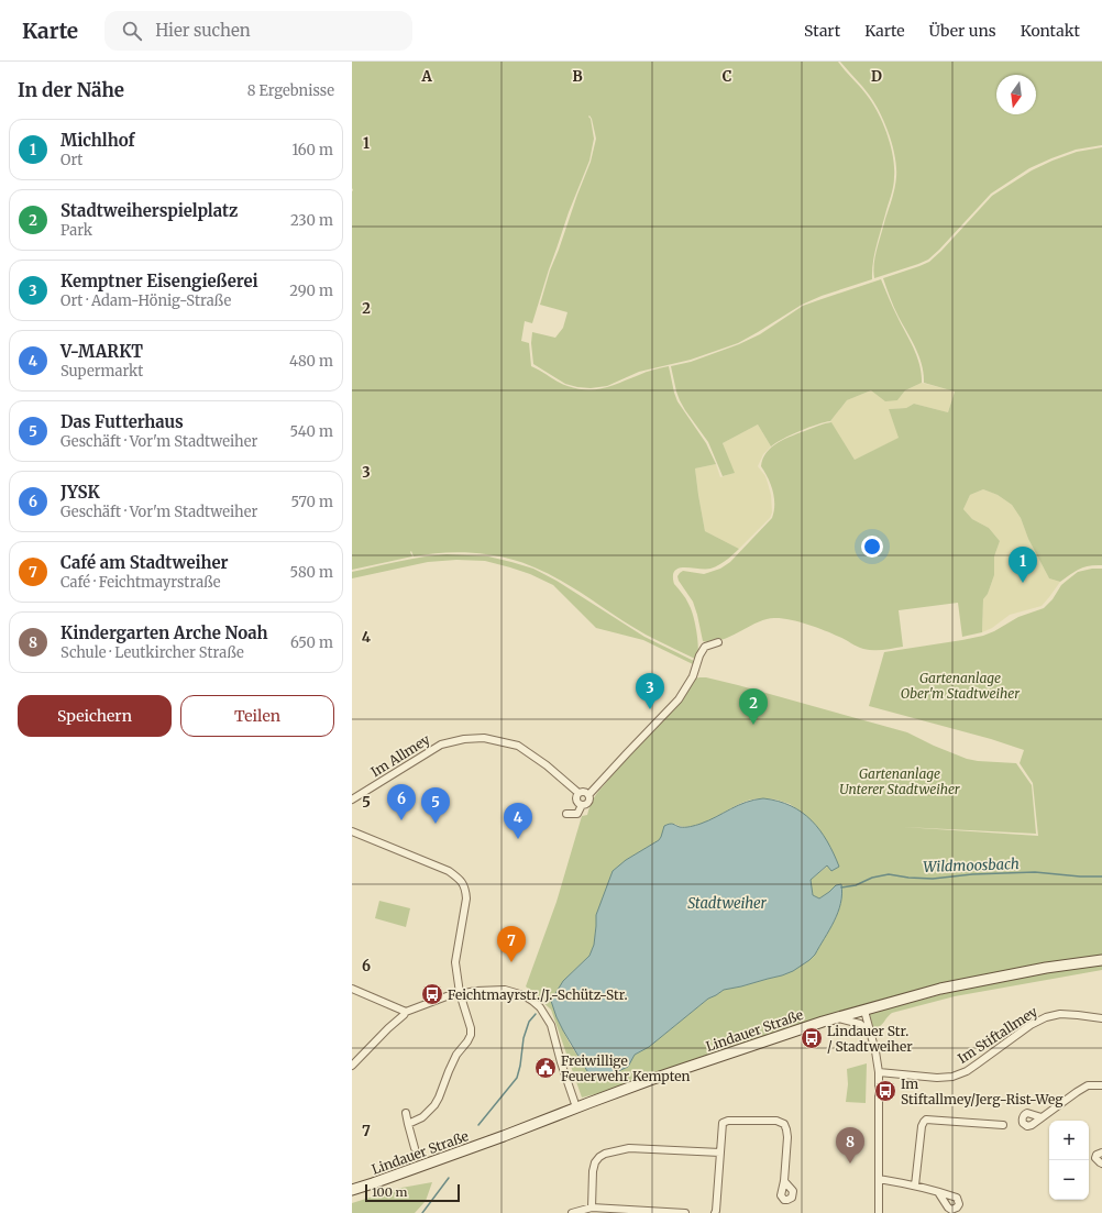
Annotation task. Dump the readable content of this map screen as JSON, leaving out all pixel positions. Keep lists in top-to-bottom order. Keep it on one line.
{"streets":{"main road":["Lindauer Straße"],"street":["Im Allmey","Im Stiftallmey"]},"water":["Wildmoosbach","Stadtweiher"],"parks":["Gartenanlage Ober'm Stadtweiher","Gartenanlage Unterer Stadtweiher"],"places":{"bus stop":["Feichtmayrstr./J.-Schütz-Str.","Lindauer Str. / Stadtweiher","Im Stiftallmey/Jerg-Rist-Weg"],"public building":["Freiwillige Feuerwehr Kempten"]},"scale_bar":"100 m","north":"bottom","page":{"header":"Karte","search":"Hier suchen","nav":["Start","Karte","Über uns","Kontakt"],"heading":["In der Nähe","8 Ergebnisse"],"list":[{"mark":"1","name":"Michlhof","note":"Ort","value":"160 m"},{"mark":"2","name":"Stadtweiherspielplatz","note":"Park","value":"230 m"},{"mark":"3","name":"Kemptner Eisengießerei","note":"Ort · Adam-Hönig-Straße","value":"290 m"},{"mark":"4","name":"V-MARKT","note":"Supermarkt","value":"480 m"},{"mark":"5","name":"Das Futterhaus","note":"Geschäft · Vor'm Stadtweiher","value":"540 m"},{"mark":"6","name":"JYSK","note":"Geschäft · Vor'm Stadtweiher","value":"570 m"},{"mark":"7","name":"Café am Stadtweiher","note":"Café · Feichtmayrstraße","value":"580 m"},{"mark":"8","name":"Kindergarten Arche Noah","note":"Schule · Leutkircher Straße","value":"650 m"}],"pins":["1","3","2","6","5","4","7","8"],"buttons":["Speichern","Teilen"],"map_buttons":["+","−"],"scale":"100 m"},"grid":{"columns":["A","B","C","D"],"rows":["1","2","3","4","5","6","7"]}}
